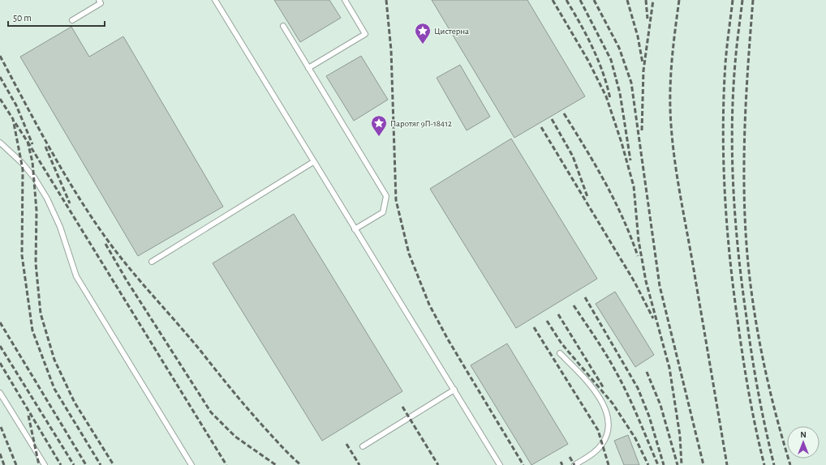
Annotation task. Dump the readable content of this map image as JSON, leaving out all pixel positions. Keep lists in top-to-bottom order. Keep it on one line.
{"places":{"place":["Цистерна","Паротяг 9П-18412"]},"scale_bar":"50 m","north":"top"}
